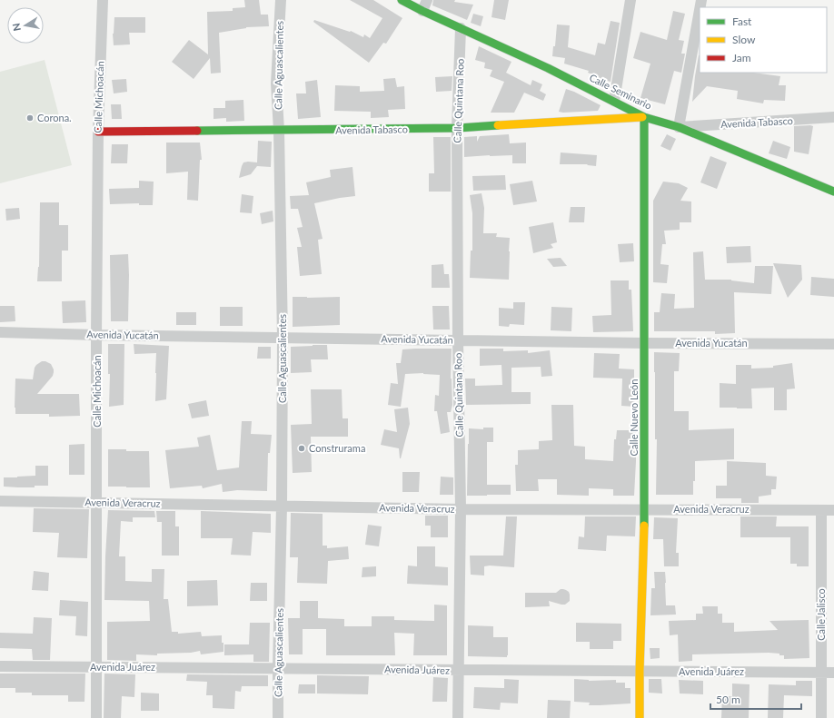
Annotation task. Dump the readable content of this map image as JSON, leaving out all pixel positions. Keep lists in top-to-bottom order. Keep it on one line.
{"streets":{"street":["Calle Aguascalientes","Calle Seminario","Calle Michoacán","Calle Quintana Roo","Avenida Tabasco","Avenida Yucatán","Calle Nuevo León","Avenida Veracruz","Calle Jalisco","Avenida Juárez"]},"crossings":[["Calle Aguascalientes","Avenida Tabasco"],["Calle Aguascalientes","Avenida Yucatán"],["Calle Aguascalientes","Avenida Veracruz"],["Calle Aguascalientes","Avenida Juárez"],["Calle Seminario","Calle Quintana Roo"],["Calle Seminario","Avenida Tabasco"],["Calle Seminario","Calle Nuevo León"],["Calle Michoacán","Avenida Tabasco"],["Calle Michoacán","Avenida Yucatán"],["Calle Michoacán","Avenida Veracruz"],["Calle Michoacán","Avenida Juárez"],["Calle Quintana Roo","Avenida Tabasco"],["Calle Quintana Roo","Avenida Yucatán"],["Calle Quintana Roo","Avenida Veracruz"],["Calle Quintana Roo","Avenida Juárez"],["Avenida Tabasco","Calle Nuevo León"],["Avenida Yucatán","Calle Nuevo León"],["Calle Nuevo León","Avenida Veracruz"],["Calle Nuevo León","Avenida Juárez"],["Avenida Veracruz","Calle Jalisco"],["Calle Jalisco","Avenida Juárez"]],"places":["Corona.","Construrama"],"legend":["Fast","Slow","Jam"],"scale_bar":"50 m","north":"left"}
